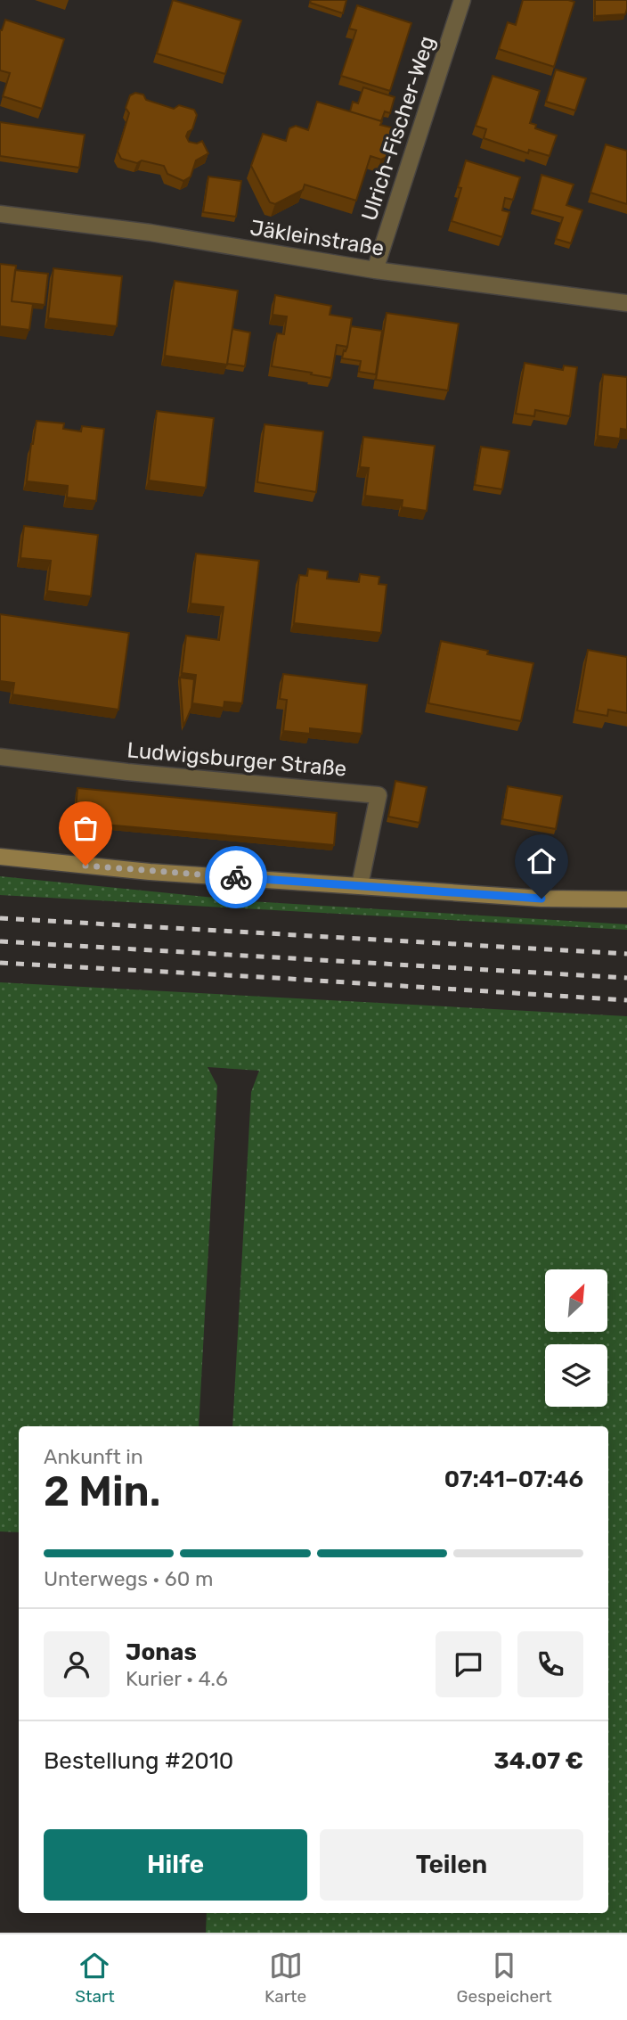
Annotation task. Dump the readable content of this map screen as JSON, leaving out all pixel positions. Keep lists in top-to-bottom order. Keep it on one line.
{"streets":{"street":["Ulrich-Fischer-Weg","Jäkleinstraße","Ludwigsburger Straße"]},"crossings":[["Ulrich-Fischer-Weg","Jäkleinstraße"]],"north":"top right","page":{"heading":["2 Min.","Ankunft in","07:41–07:46"],"panel":["Jonas","Kurier · 4.6","Bestellung #2010","34.07 €"],"bar":"Unterwegs · 60 m","buttons":["Hilfe","Teilen"],"tabs":["Start","Karte","Gespeichert"]}}
